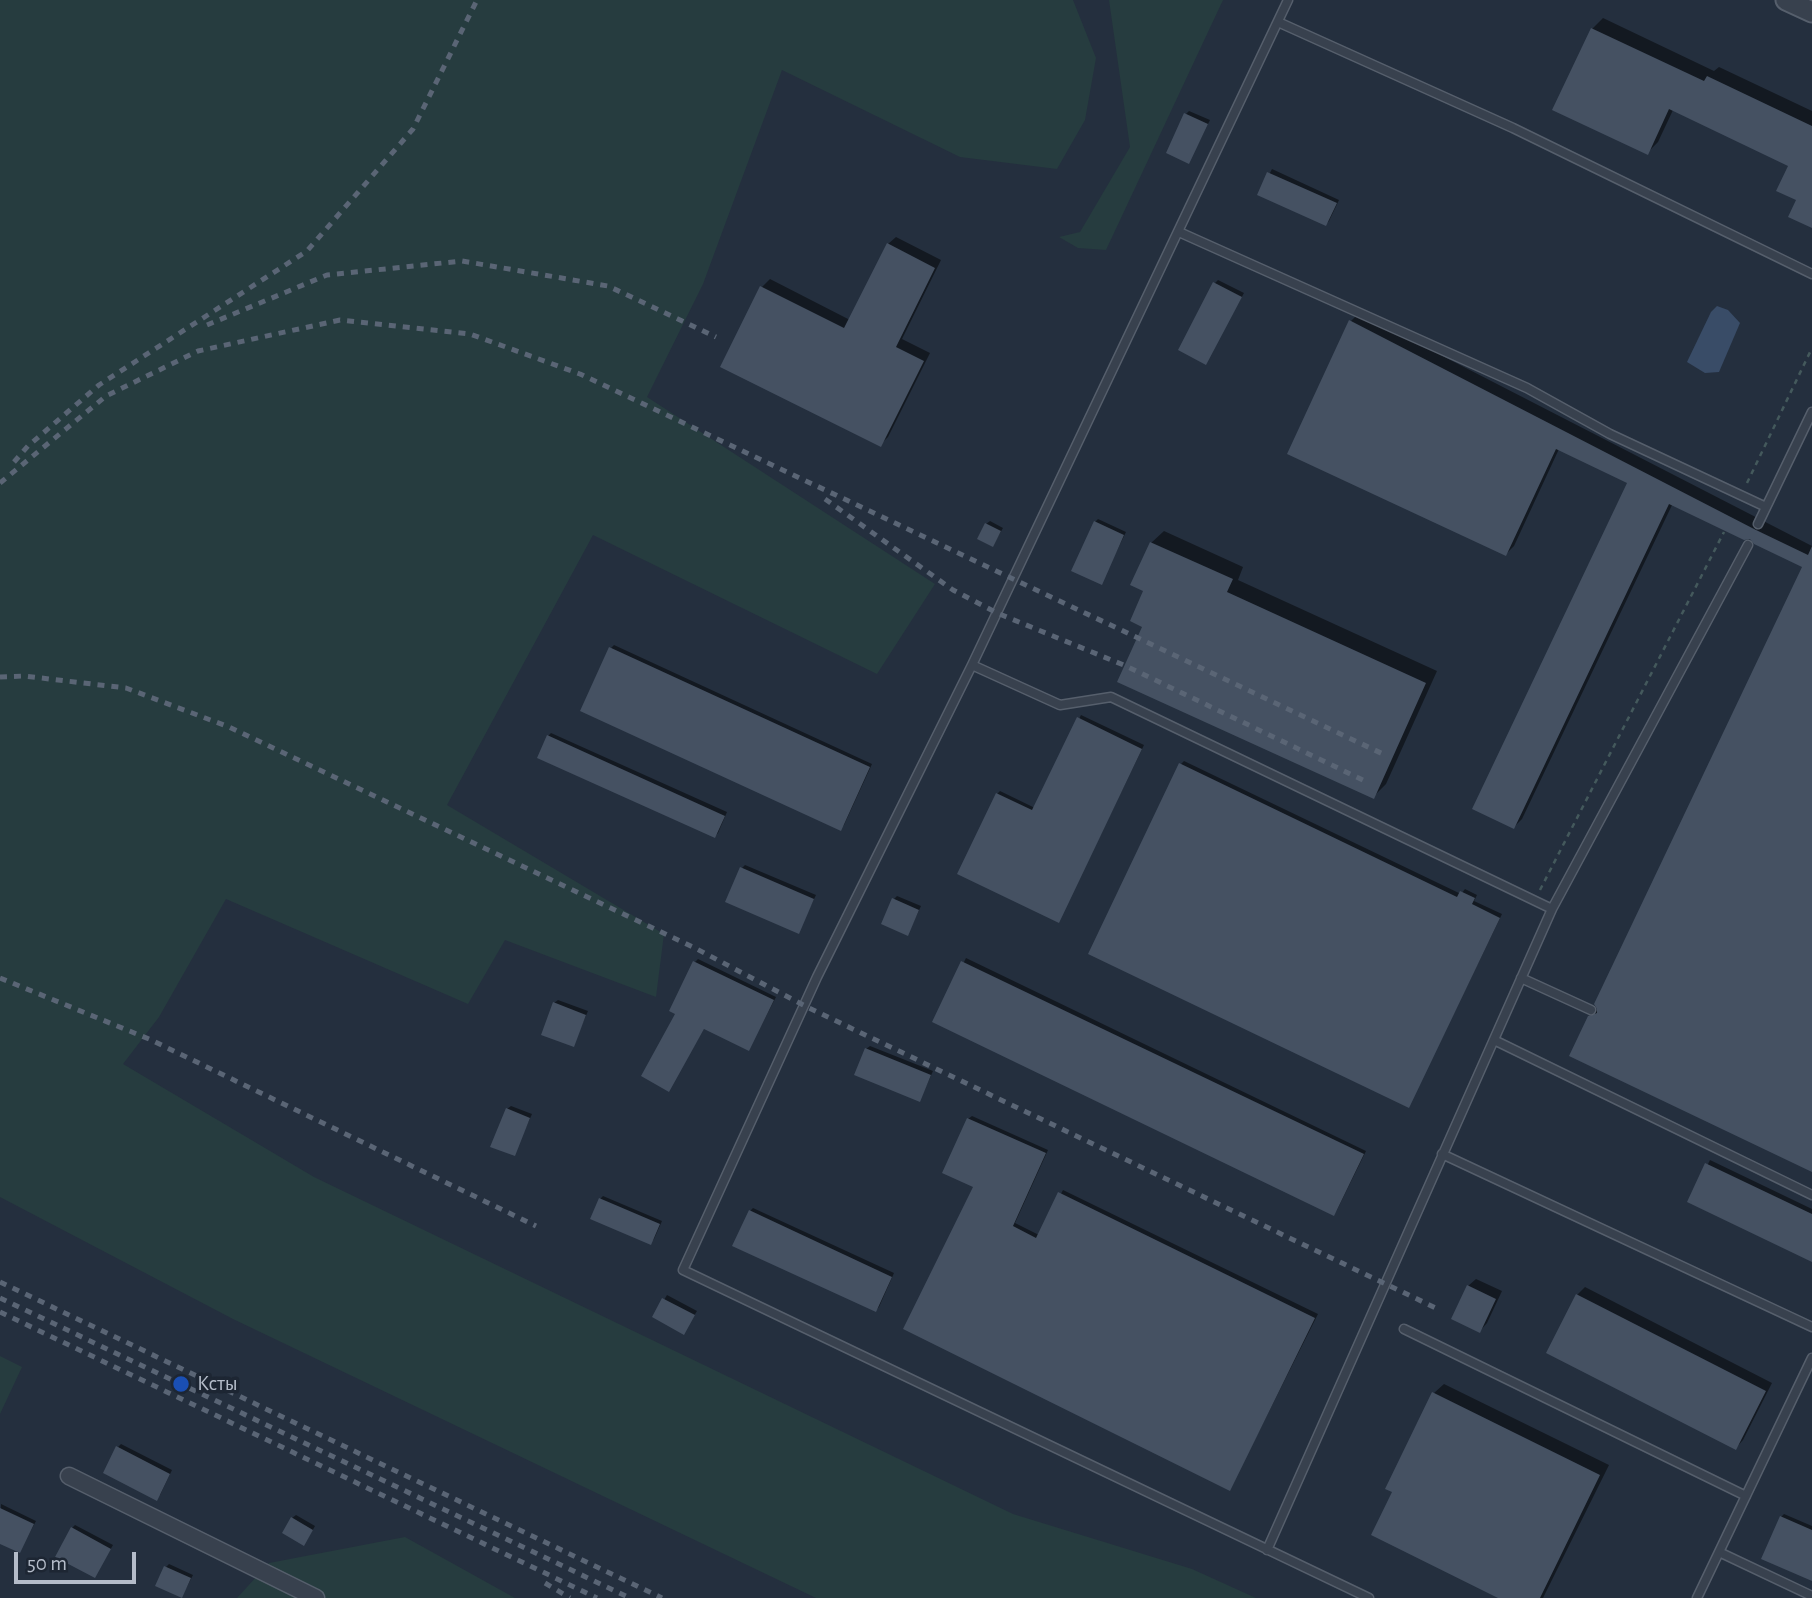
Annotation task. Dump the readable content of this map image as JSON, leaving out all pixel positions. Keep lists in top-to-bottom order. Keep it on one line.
{"places":["Ксты"],"scale_bar":"50 m"}
